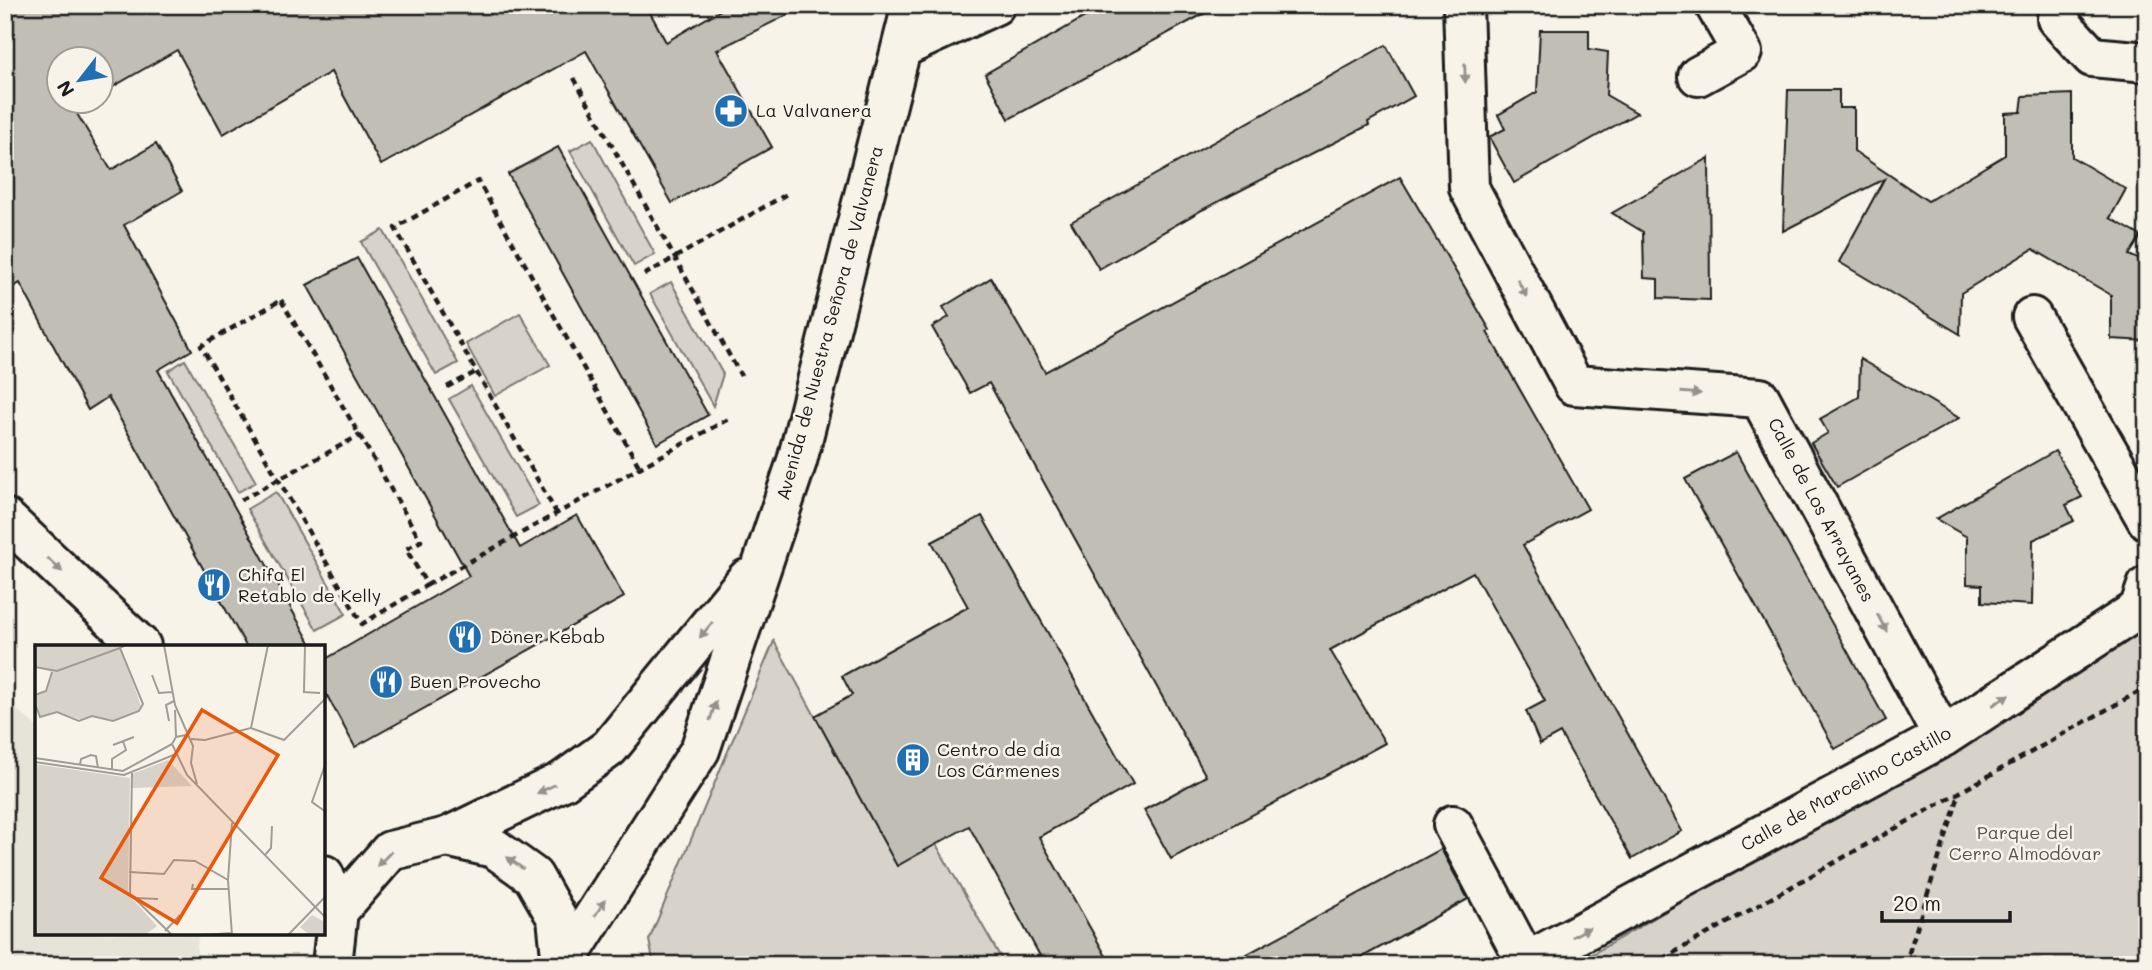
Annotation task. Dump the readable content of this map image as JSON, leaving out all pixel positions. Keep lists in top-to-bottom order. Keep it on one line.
{"streets":{"street":["Avenida de Nuestra Señora de Valvanera","Calle de Los Arrayanes","Calle de Marcelino Castillo"]},"crossings":[["Calle de Los Arrayanes","Calle de Marcelino Castillo"]],"one_way":["Calle de Los Arrayanes","Calle de Marcelino Castillo"],"parks":["Parque del Cerro Almodóvar"],"places":{"pharmacy":["La Valvanera"],"restaurant":["Chifa El Retablo de Kelly","Döner Kebab","Buen Provecho"],"building":["Centro de día Los Cármenes"]},"scale_bar":"20 m","north":"bottom left"}
